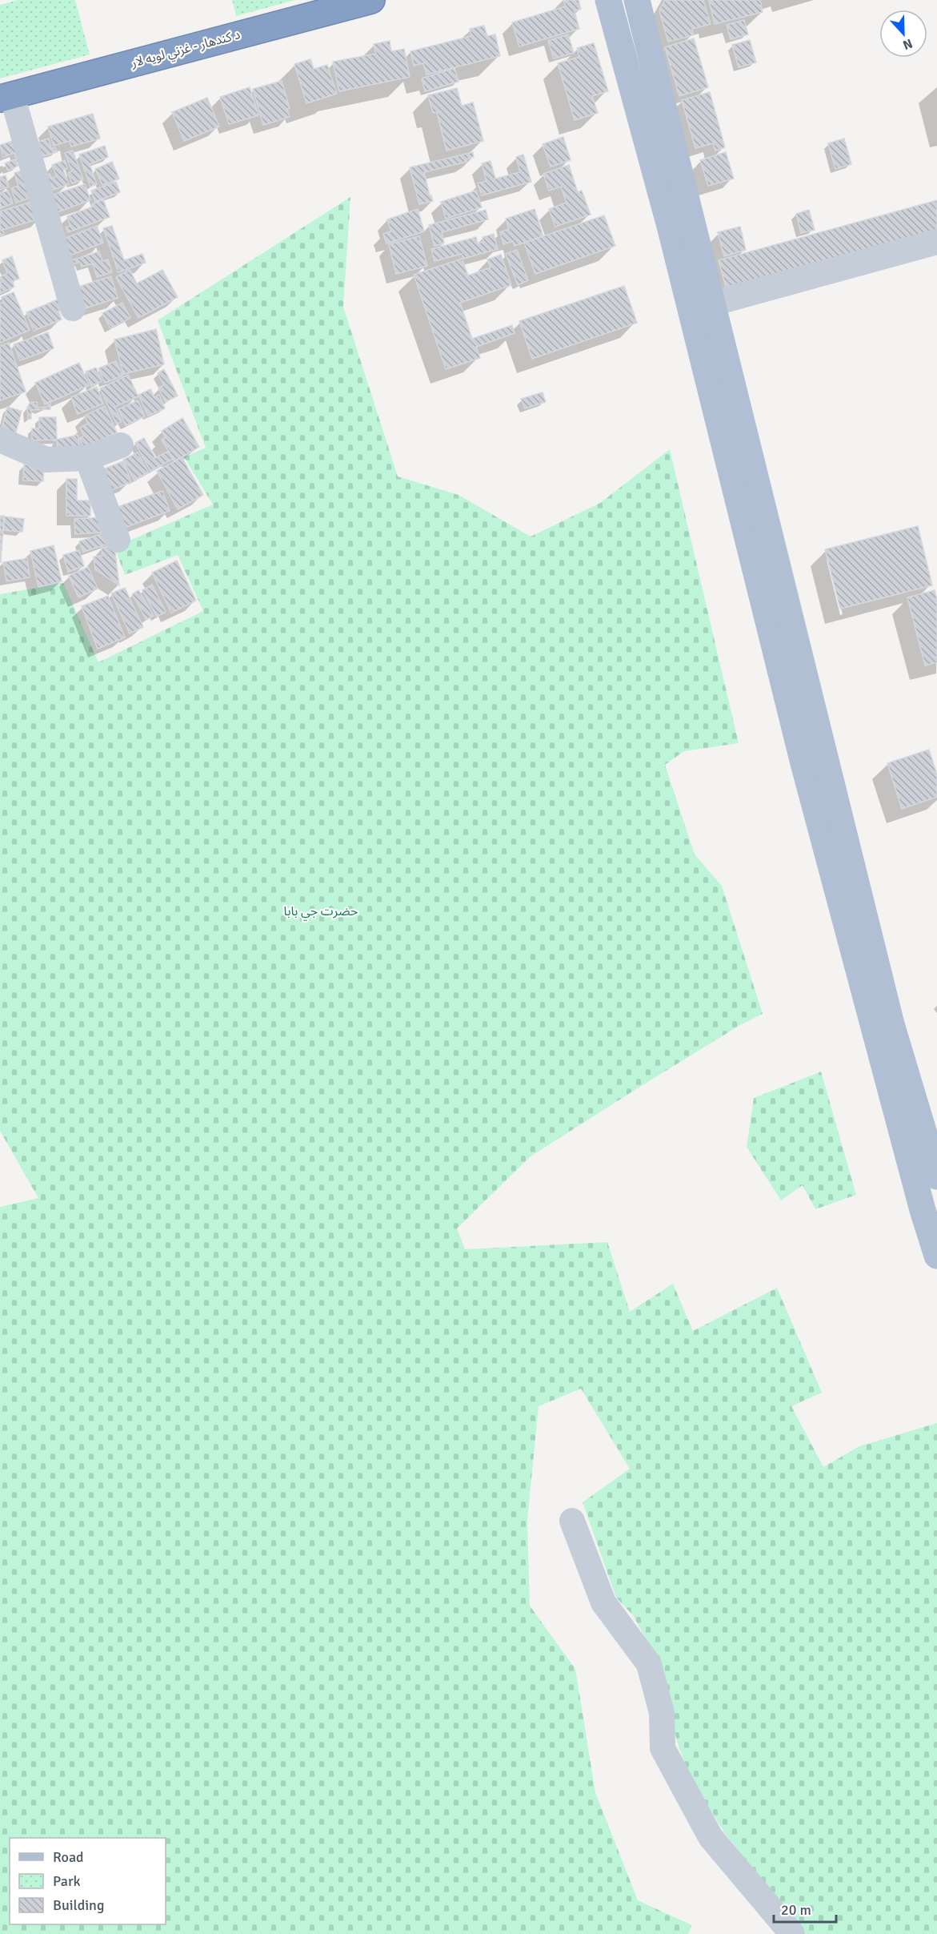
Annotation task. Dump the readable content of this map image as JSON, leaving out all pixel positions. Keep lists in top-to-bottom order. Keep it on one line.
{"streets":{"highway":["د کندهار - غزني لويه لار"]},"parks":["حضرت جي بابا"],"legend":["Road","Park","Building"],"scale_bar":"20 m","north":"bottom"}
